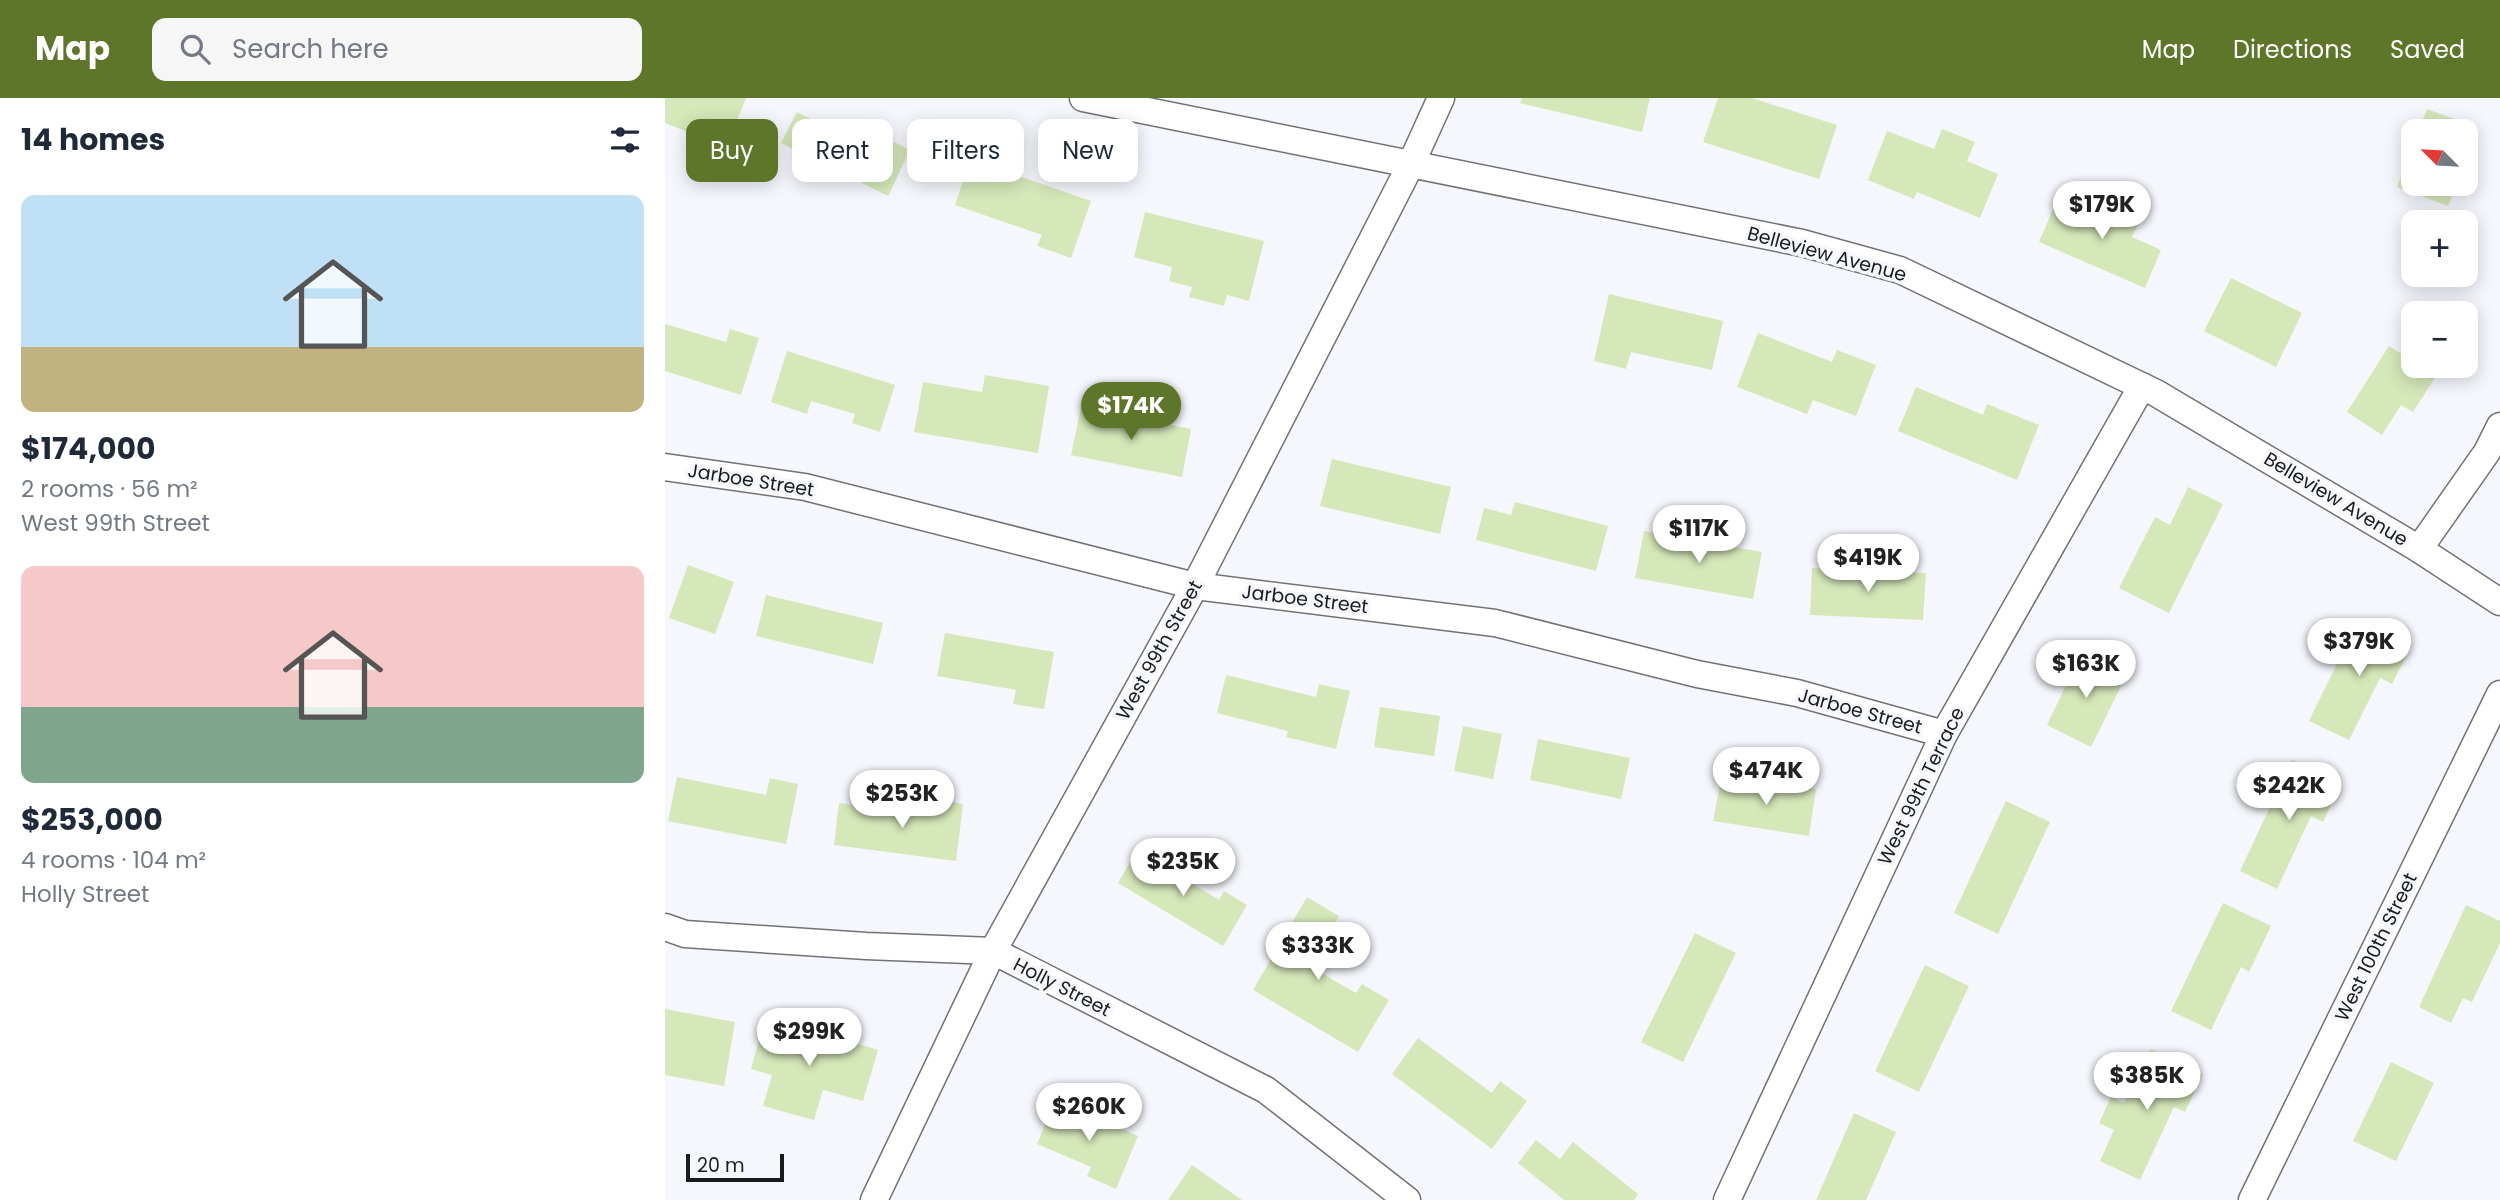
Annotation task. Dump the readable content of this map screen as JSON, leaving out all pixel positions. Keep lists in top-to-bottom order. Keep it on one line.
{"streets":{"street":["Belleview Avenue","Jarboe Street","West 99th Street","West 99th Terrace","West 100th Street","Holly Street"]},"crossings":[["Belleview Avenue","West 99th Street"],["Belleview Avenue","West 99th Terrace"],["Jarboe Street","West 99th Street"],["Jarboe Street","West 99th Terrace"],["West 99th Street","Holly Street"]],"scale_bar":"20 m","north":"top left","page":{"header":"Map","search":"Search here","nav":["Map","Directions","Saved"],"heading":"14 homes","map_buttons":["+","−"],"chip":["Buy","Rent","Filters","New"],"price":["$179K","$174K","$117K","$419K","$379K","$163K","$474K","$242K","$253K","$235K","$333K","$299K","$385K","$260K"],"list":[{"name":"$174,000","note":"2 rooms · 56 m² · West 99th Street"},{"name":"$253,000","note":"4 rooms · 104 m² · Holly Street"}],"scale":"20 m"}}
